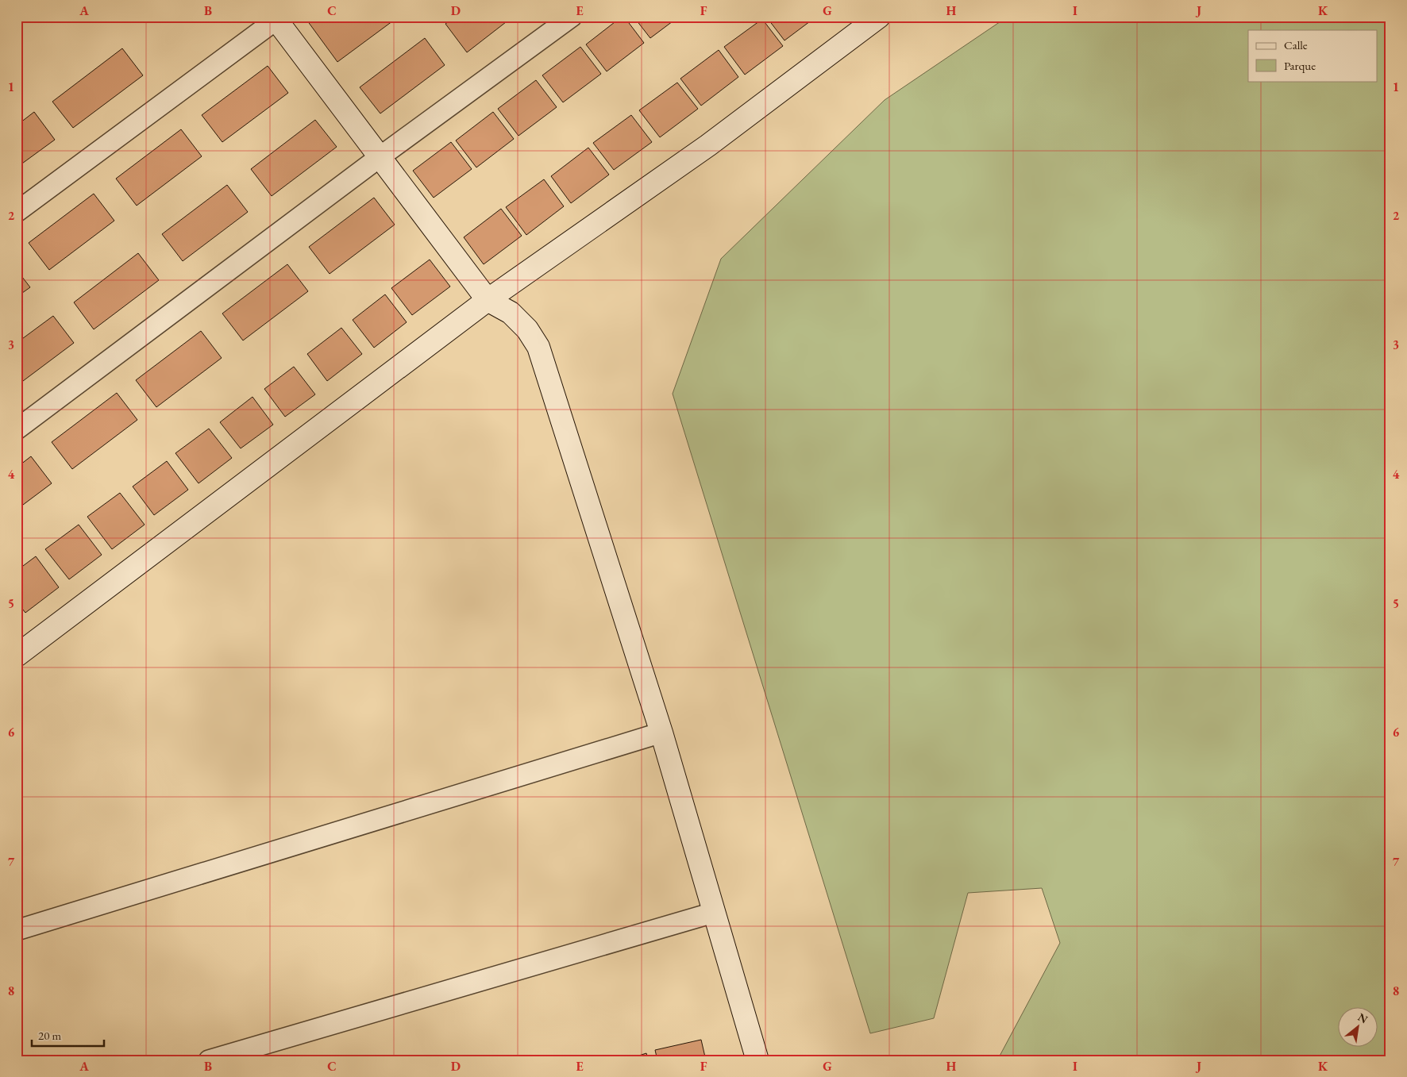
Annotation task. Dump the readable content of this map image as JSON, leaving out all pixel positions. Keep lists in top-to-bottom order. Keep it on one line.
{"legend":["Calle","Parque"],"scale_bar":"20 m","north":"top right","grid":{"columns":["A","B","C","D","E","F","G","H","I","J","K"],"rows":["1","2","3","4","5","6","7","8"]}}
